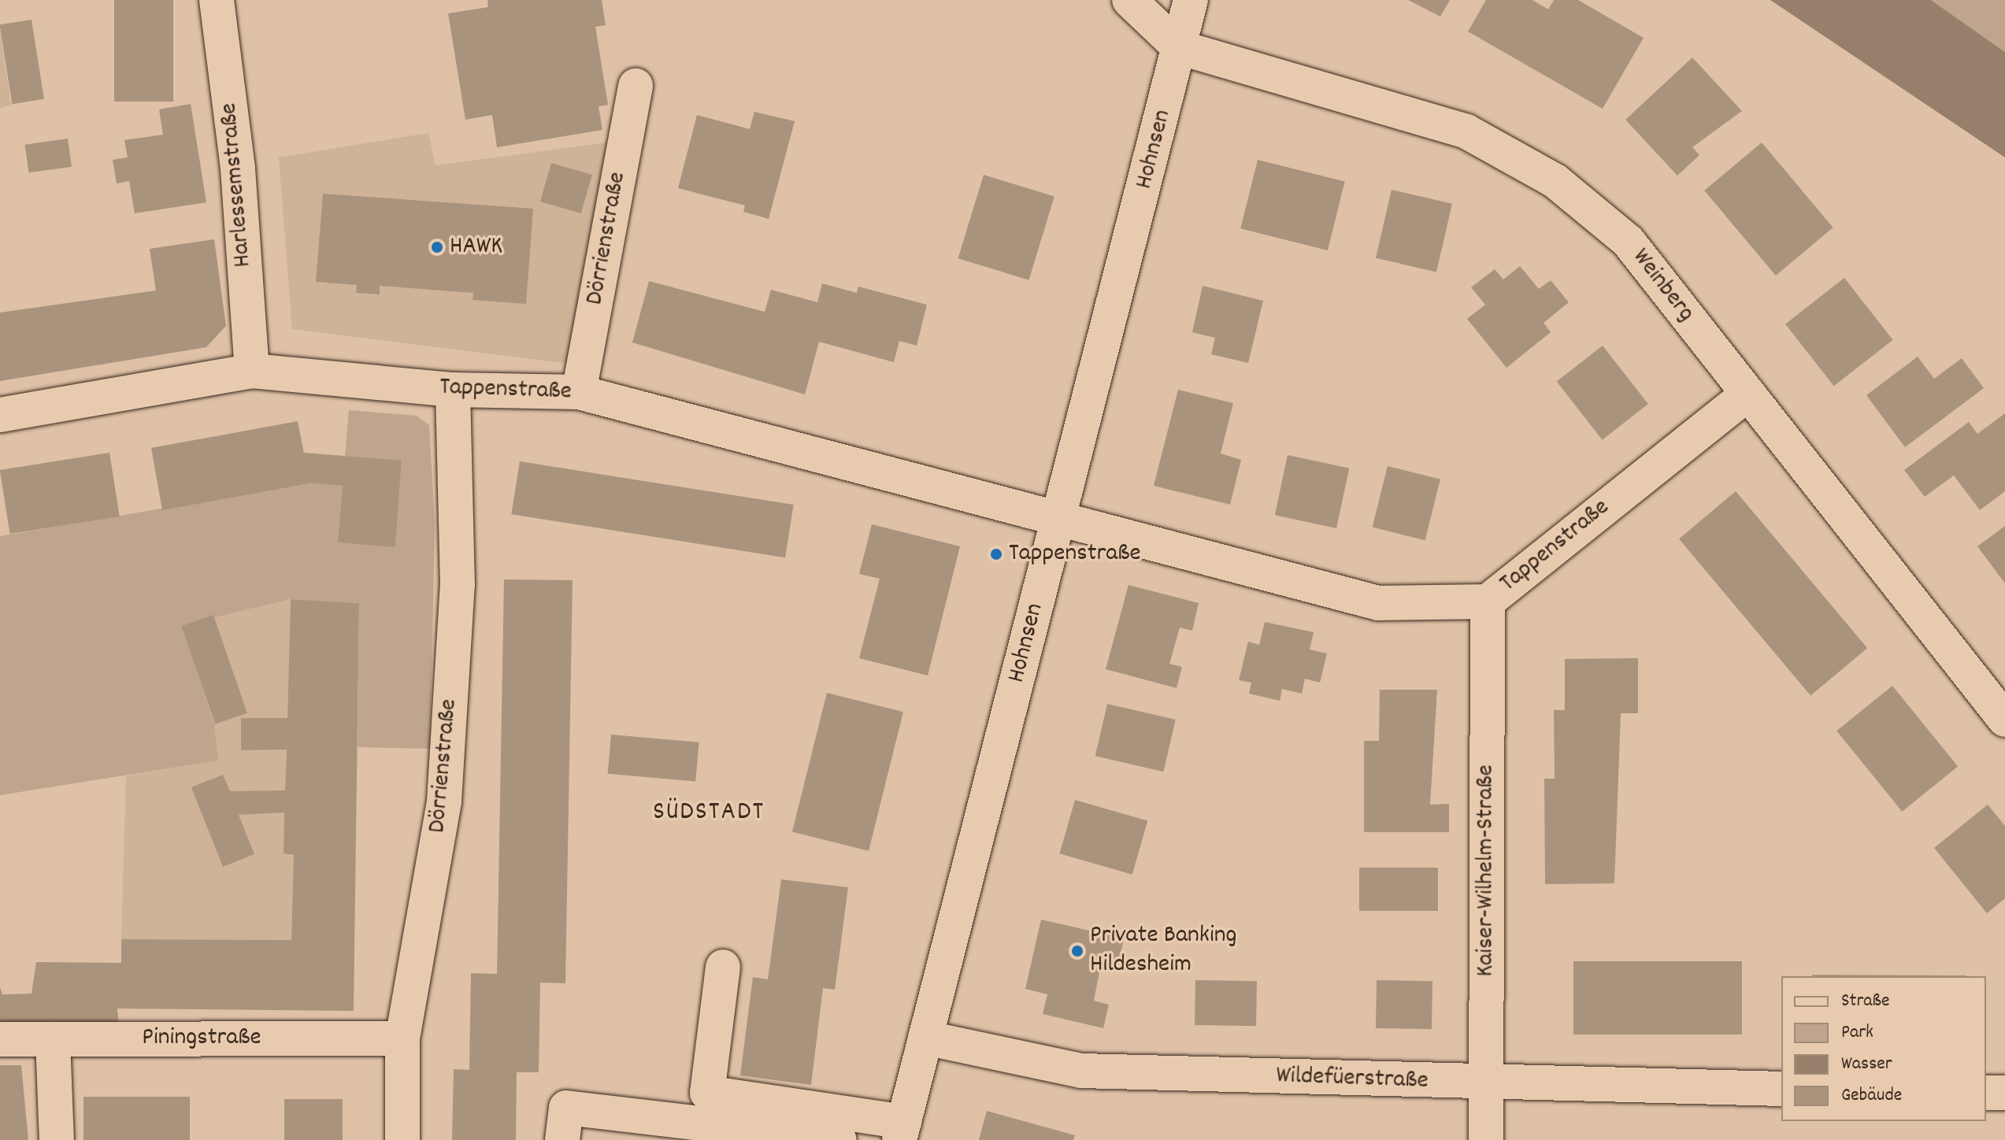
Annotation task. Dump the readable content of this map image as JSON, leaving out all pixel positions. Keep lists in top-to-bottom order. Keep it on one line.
{"streets":{"street":["Hohnsen","Harlessemstraße","Dörrienstraße","Weinberg","Tappenstraße","Kaiser-Wilhelm-Straße","Piningstraße","Wildefüerstraße"]},"crossings":[["Hohnsen","Weinberg"],["Hohnsen","Tappenstraße"],["Hohnsen","Wildefüerstraße"],["Harlessemstraße","Tappenstraße"],["Dörrienstraße","Tappenstraße"],["Dörrienstraße","Piningstraße"],["Weinberg","Tappenstraße"],["Tappenstraße","Kaiser-Wilhelm-Straße"],["Kaiser-Wilhelm-Straße","Wildefüerstraße"]],"districts":["SÜDSTADT"],"places":["HAWK","Tappenstraße","Private Banking Hildesheim"],"legend":["Straße","Park","Wasser","Gebäude"]}
